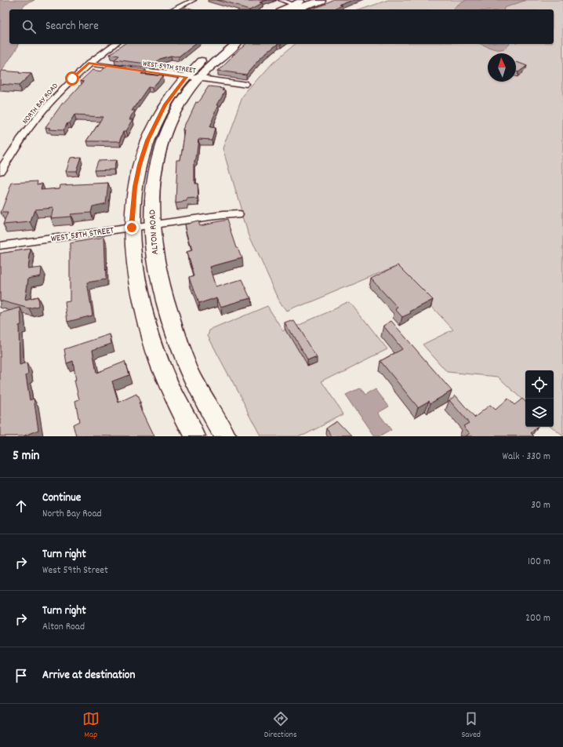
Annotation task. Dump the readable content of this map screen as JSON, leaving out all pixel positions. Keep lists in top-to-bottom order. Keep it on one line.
{"streets":{"main road":["ALTON ROAD"],"street":["WEST 59TH STREET","NORTH BAY ROAD","WEST 58TH STREET"]},"crossings":[["WEST 59TH STREET","NORTH BAY ROAD"],["WEST 59TH STREET","ALTON ROAD"],["ALTON ROAD","WEST 58TH STREET"]],"north":"top","page":{"search":"Search here","heading":["5 min","Walk · 330 m"],"list":[["Continue","North Bay Road","30 m"],["Turn right","West 59th Street","100 m"],["Turn right","Alton Road","200 m"],"Arrive at destination"],"nav":["Map","Directions","Saved"]}}
